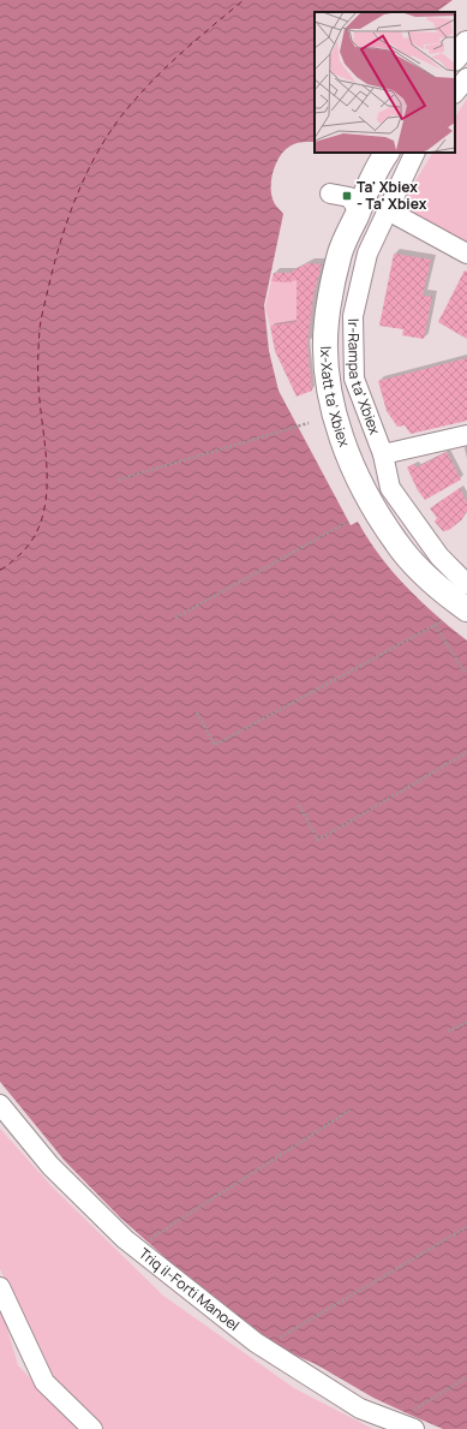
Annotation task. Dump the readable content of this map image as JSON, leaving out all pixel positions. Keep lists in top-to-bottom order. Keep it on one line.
{"streets":{"main road":["Ix-Xatt ta' Xbiex"],"street":["Ir-Rampa ta' Xbiex","Triq il-Forti Manoel"]},"places":{"transit":["Ta' Xbiex - Ta' Xbiex"]}}
